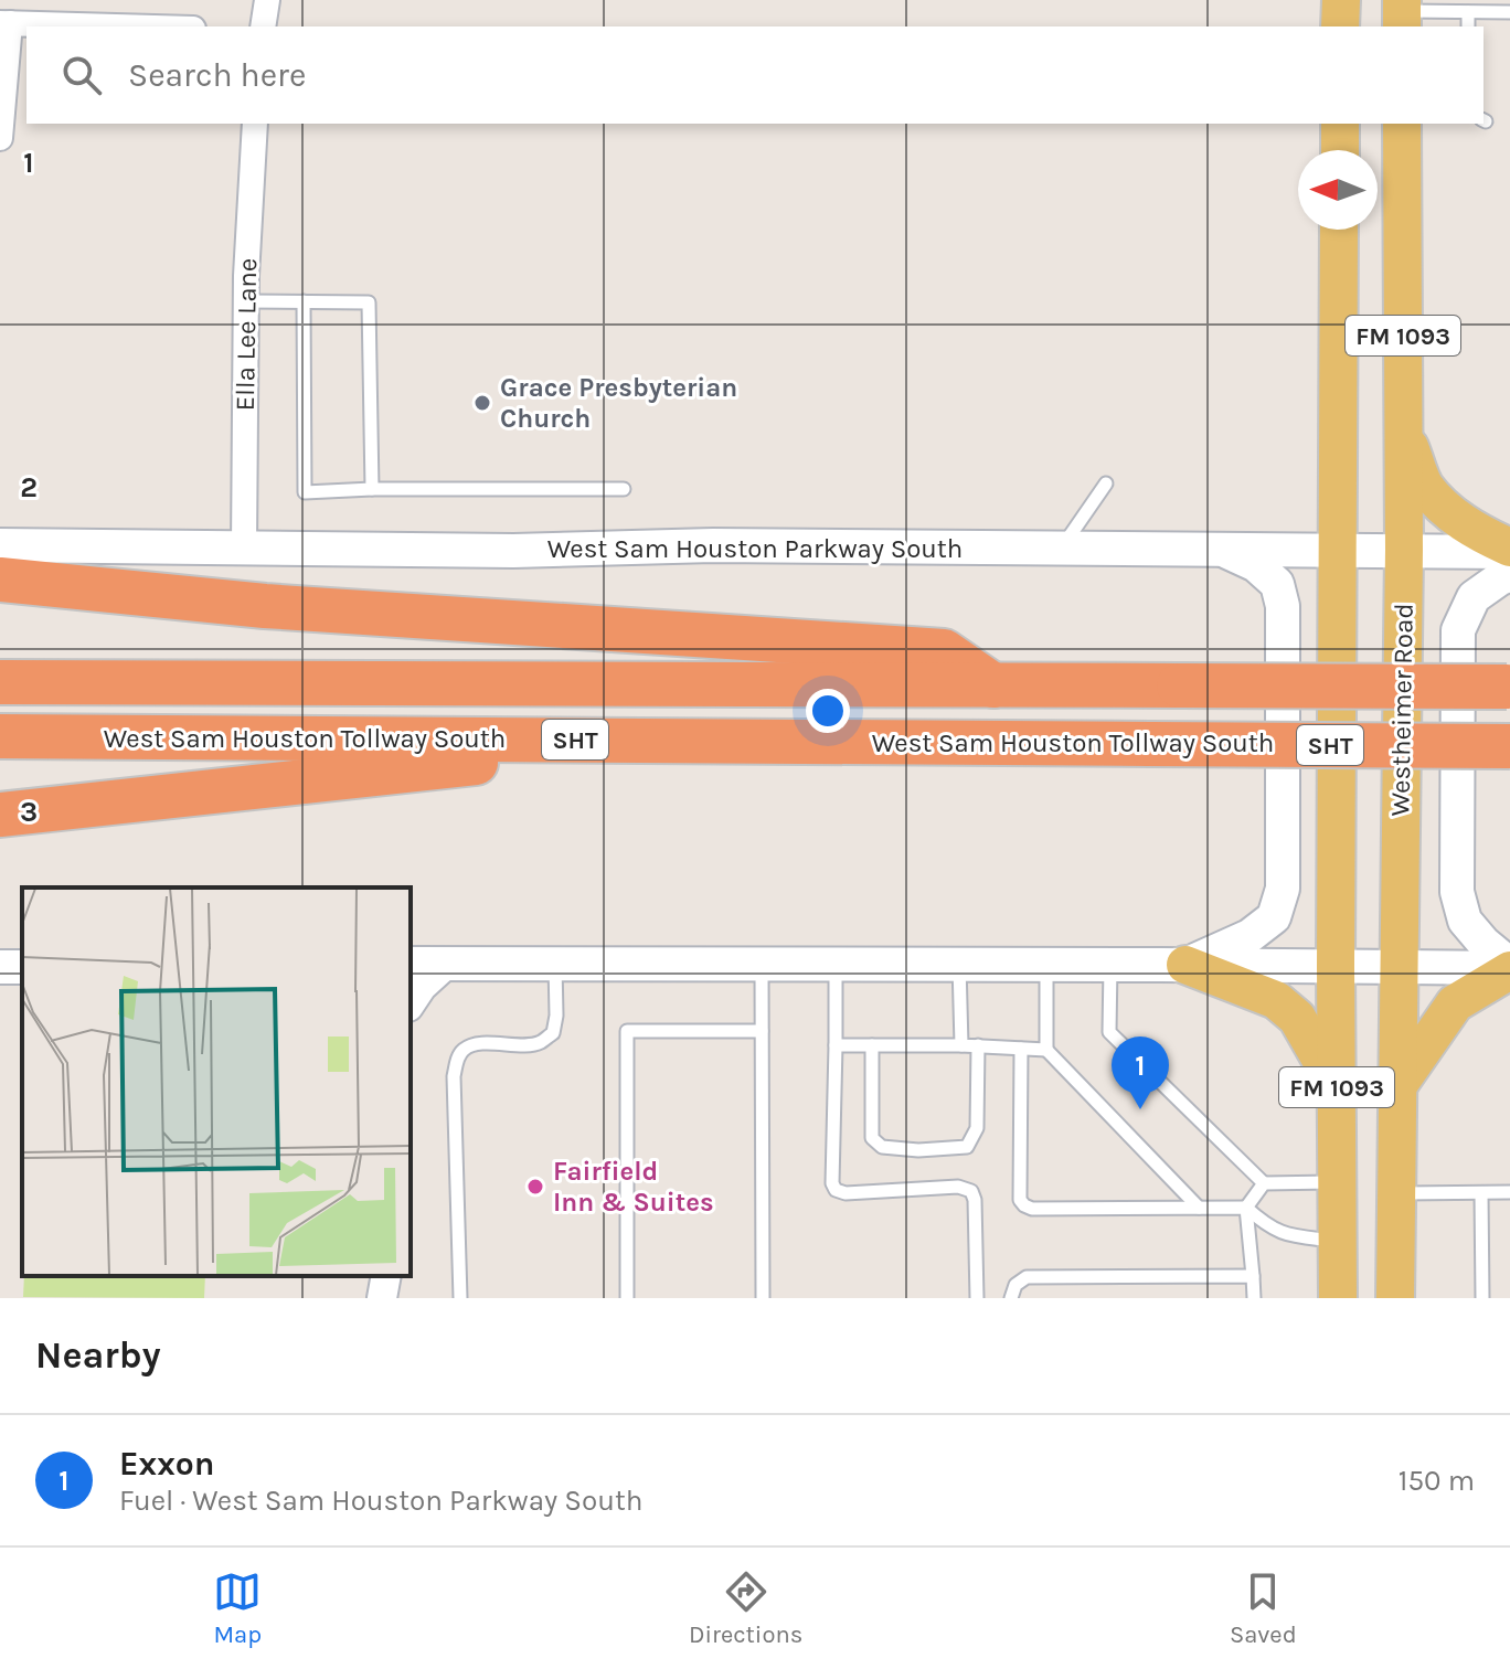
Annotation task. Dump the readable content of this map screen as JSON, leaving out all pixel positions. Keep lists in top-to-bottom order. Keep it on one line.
{"streets":{"highway":["West Sam Houston Tollway South","SHT"],"main road":["FM 1093","West Sam Houston Parkway South","Westheimer Road"],"street":["Ella Lee Lane"]},"crossings":[["Ella Lee Lane","West Sam Houston Parkway South"],["FM 1093","West Sam Houston Parkway South"],["West Sam Houston Parkway South","Westheimer Road"]],"places":["Grace Presbyterian Church","Fairfield Inn & Suites"],"north":"left","page":{"search":"Search here","pins":"1","heading":"Nearby","list":[{"mark":"1","name":"Exxon","note":"Fuel · West Sam Houston Parkway South","value":"150 m"}],"nav":["Map","Directions","Saved"]},"grid":{"rows":["1","2","3"]}}
